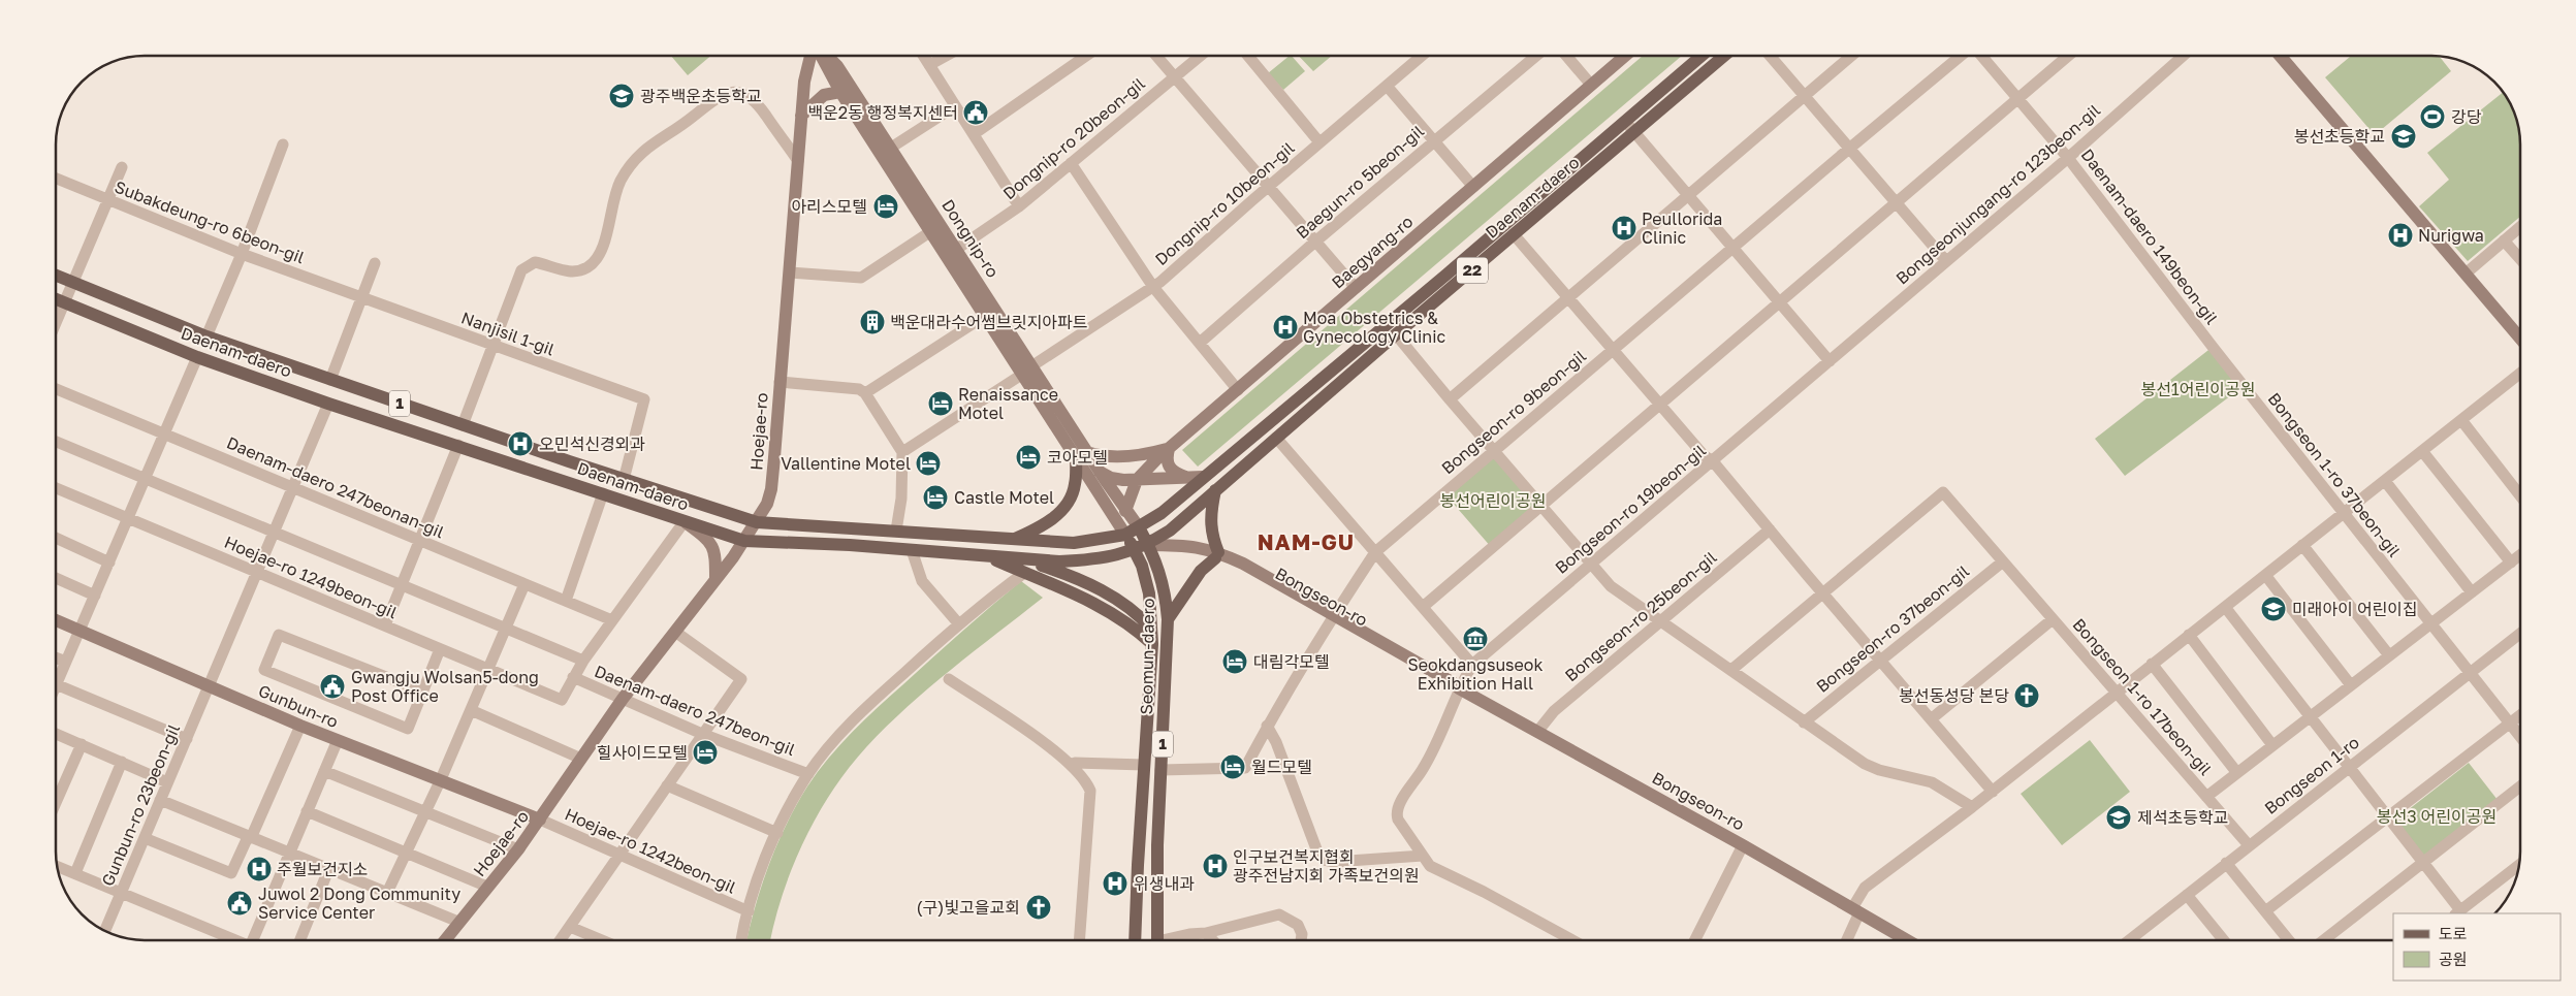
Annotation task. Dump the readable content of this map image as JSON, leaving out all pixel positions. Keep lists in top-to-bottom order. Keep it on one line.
{"streets":{"main road":["Daenam-daero","Dongnip-ro","Baegyang-ro","22","1","Hoejae-ro","Bongseon-ro","Seomun-daero","Gunbun-ro"],"street":["Dongnip-ro 20beon-gil","Baegun-ro 5beon-gil","Bongseonjungang-ro 123beon-gil","Dongnip-ro 10beon-gil","Subakdeung-ro 6beon-gil","Daenam-daero 149beon-gil","Nanjisil 1-gil","Bongseon-ro 9beon-gil","Bongseon 1-ro 37beon-gil","Daenam-daero 247beonan-gil","Bongseon-ro 19beon-gil","Hoejae-ro 1249beon-gil","Bongseon-ro 25beon-gil","Bongseon-ro 37beon-gil","Bongseon 1-ro 17beon-gil","Daenam-daero 247beon-gil","Bongseon 1-ro","Gunbun-ro 23beon-gil","Hoejae-ro 1242beon-gil"]},"crossings":[["Dongnip-ro 20beon-gil","Dongnip-ro"],["Bongseonjungang-ro 123beon-gil","Daenam-daero 149beon-gil"],["Bongseonjungang-ro 123beon-gil","Bongseon-ro 19beon-gil"],["Daenam-daero","Subakdeung-ro 6beon-gil"],["Daenam-daero","Dongnip-ro"],["Daenam-daero","Nanjisil 1-gil"],["Daenam-daero","Hoejae-ro"],["Daenam-daero","Bongseon-ro"],["Daenam-daero","Seomun-daero"],["Daenam-daero","Daenam-daero 247beon-gil"],["Daenam-daero","Gunbun-ro 23beon-gil"],["Dongnip-ro 10beon-gil","Dongnip-ro"],["Subakdeung-ro 6beon-gil","Nanjisil 1-gil"],["Daenam-daero 149beon-gil","Bongseon 1-ro 37beon-gil"],["Dongnip-ro","Baegyang-ro"],["Dongnip-ro","Seomun-daero"],["Bongseon-ro 9beon-gil","Bongseon-ro"],["Bongseon-ro 9beon-gil","Seomun-daero"],["Hoejae-ro","Gunbun-ro"],["Hoejae-ro","Daenam-daero 247beon-gil"],["Hoejae-ro","Hoejae-ro 1242beon-gil"],["Bongseon 1-ro 37beon-gil","Bongseon 1-ro"],["Daenam-daero 247beonan-gil","Daenam-daero 247beon-gil"],["Daenam-daero 247beonan-gil","Gunbun-ro 23beon-gil"],["Bongseon-ro 19beon-gil","Bongseon-ro"],["Hoejae-ro 1249beon-gil","Daenam-daero 247beon-gil"],["Hoejae-ro 1249beon-gil","Gunbun-ro 23beon-gil"],["Bongseon-ro","Bongseon-ro 25beon-gil"],["Bongseon-ro","Seomun-daero"],["Bongseon-ro 37beon-gil","Bongseon 1-ro 17beon-gil"],["Bongseon 1-ro 17beon-gil","Bongseon 1-ro"],["Gunbun-ro","Gunbun-ro 23beon-gil"],["Gunbun-ro","Hoejae-ro 1242beon-gil"]],"districts":["NAM-GU"],"parks":["봉선1어린이공원","봉선어린이공원","봉선3 어린이공원"],"places":{"school or university":["광주백운초등학교","봉선초등학교","미래아이 어린이집","제석초등학교"],"public building":["백운2동 행정복지센터","Gwangju Wolsan5-dong Post Office","Juwol 2 Dong Community Service Center"],"sports":["강당"],"hotel":["아리스모텔","Renaissance Motel","코아모텔","Vallentine Motel","Castle Motel","대림각모텔","힐사이드모텔","월드모텔"],"hospital":["Peullorida Clinic","Nurigwa","Moa Obstetrics & Gynecology Clinic","오민석신경외과","인구보건복지협회 광주전남지회 가족보건의원","주월보건지소","위생내과"],"building":["백운대라수어썸브릿지아파트"],"museum":["Seokdangsuseok Exhibition Hall"],"church":["봉선동성당 본당","(구)빛고을교회"]},"legend":["도로","공원"]}
